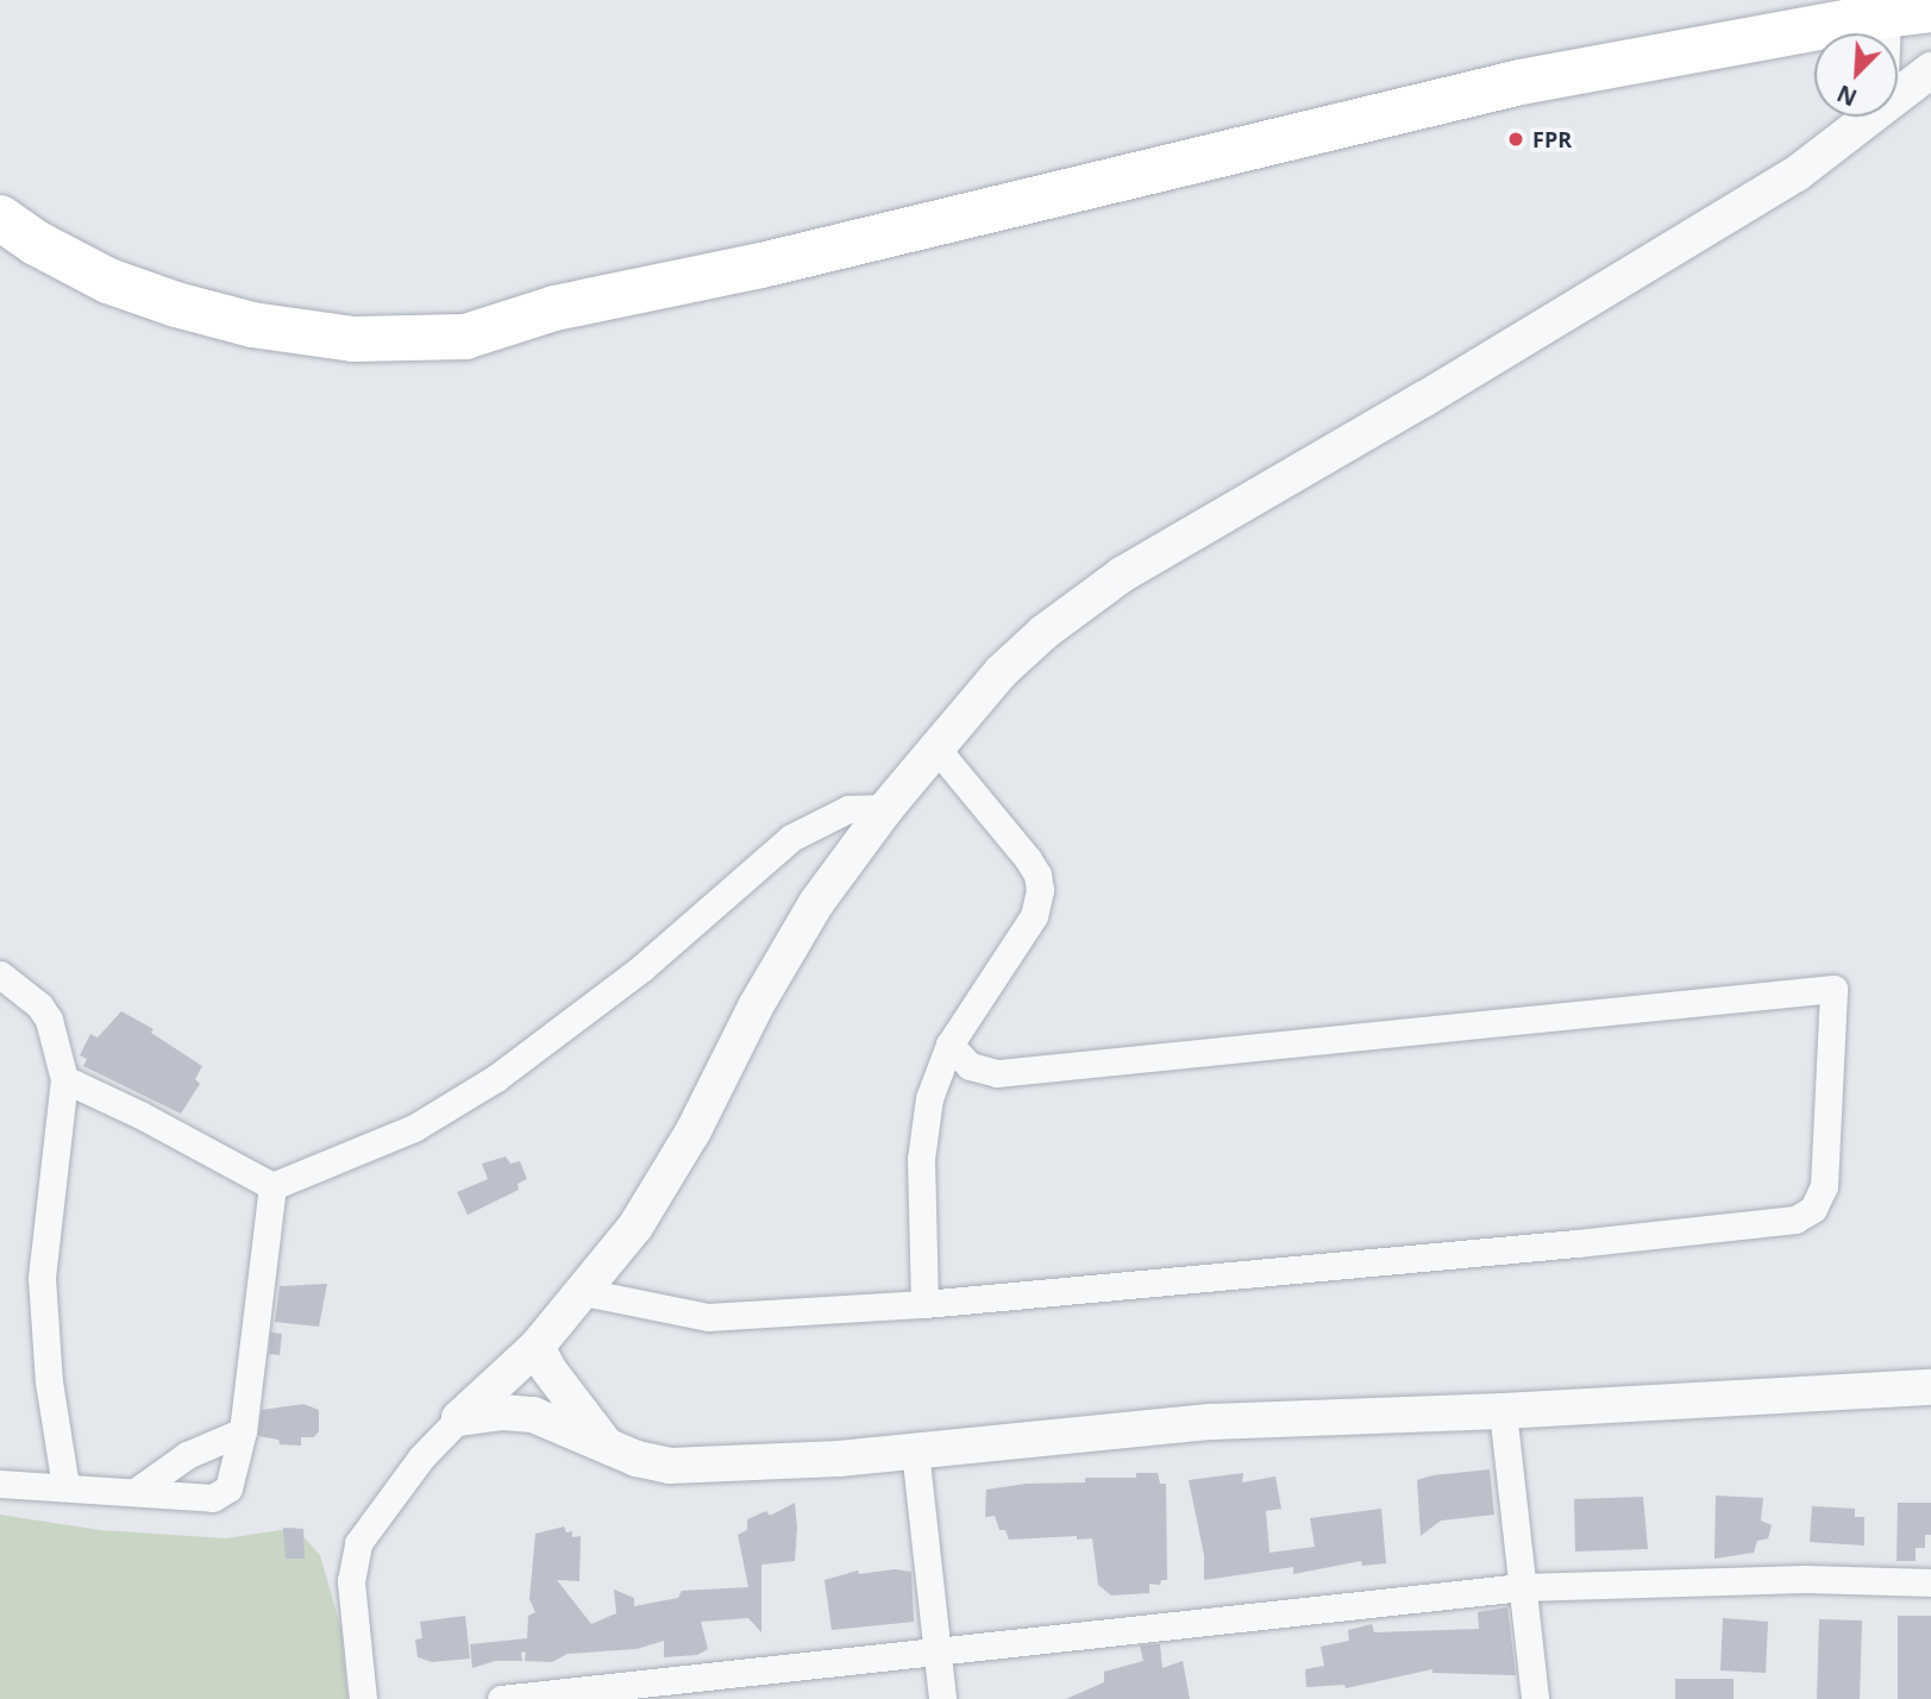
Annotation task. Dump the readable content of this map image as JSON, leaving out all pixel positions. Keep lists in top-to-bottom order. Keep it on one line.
{"places":["FPR"],"north":"bottom left"}
